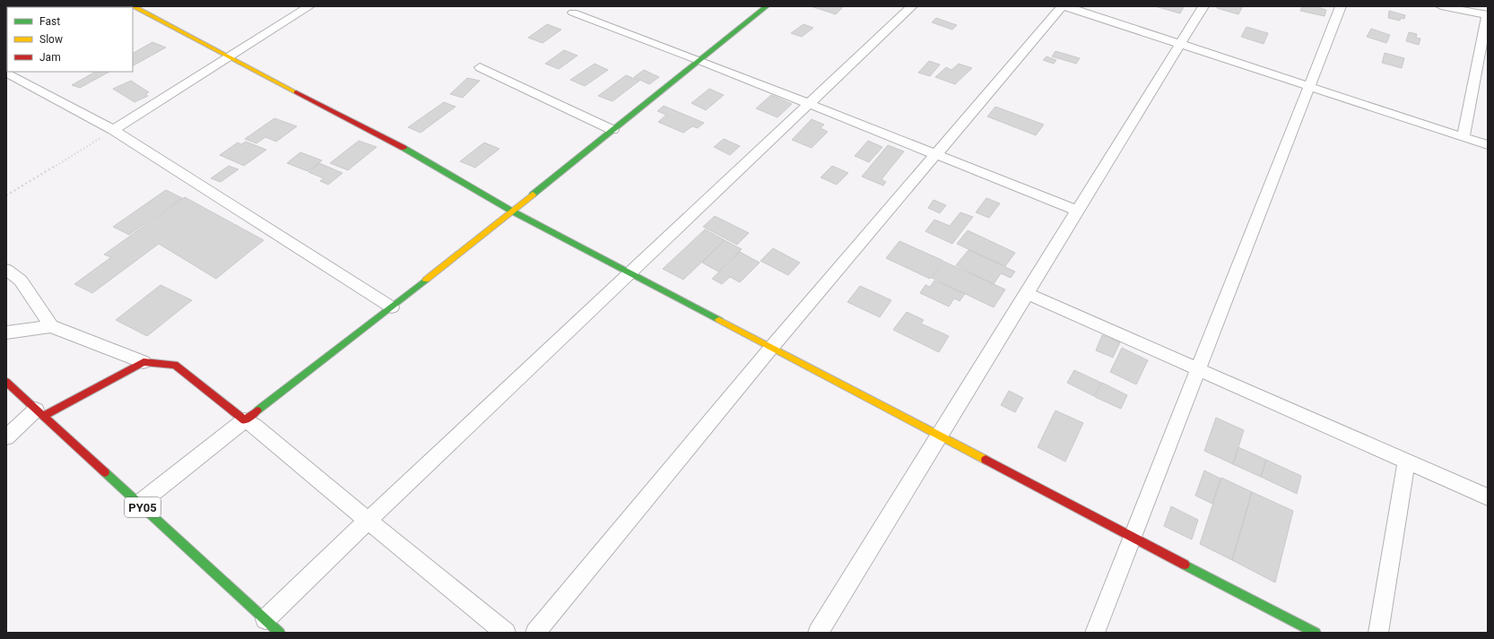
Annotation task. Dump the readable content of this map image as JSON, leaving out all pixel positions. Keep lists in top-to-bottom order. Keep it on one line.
{"streets":{"main road":["PY05"]},"legend":["Fast","Slow","Jam"]}
